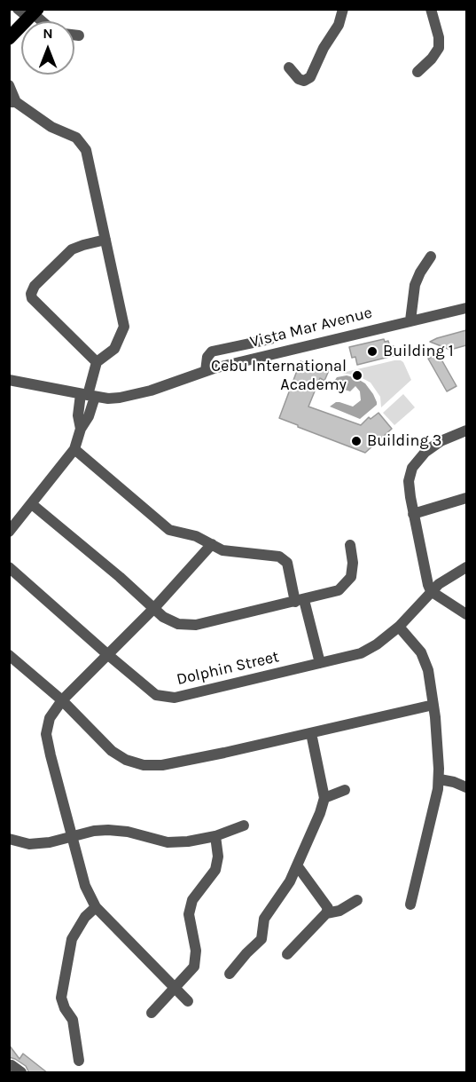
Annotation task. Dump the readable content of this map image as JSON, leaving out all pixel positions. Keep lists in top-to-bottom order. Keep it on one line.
{"streets":{"street":["Vista Mar Avenue","Dolphin Street"]},"places":["Building 1","Cebu International Academy","Building 3"],"north":"top"}
